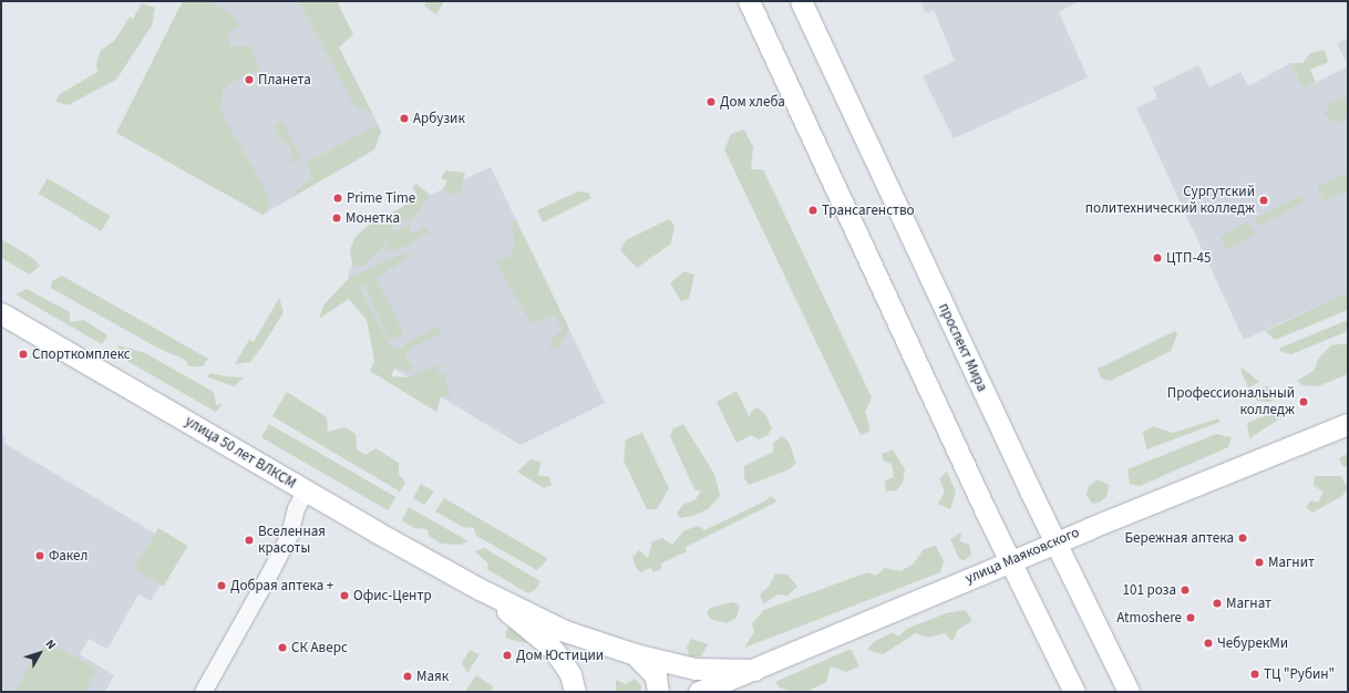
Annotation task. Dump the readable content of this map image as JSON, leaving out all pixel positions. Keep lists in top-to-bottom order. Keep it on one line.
{"streets":{"main road":["проспект Мира","улица 50 лет ВЛКСМ","улица Маяковского"]},"crossings":[["проспект Мира","улица Маяковского"],["улица 50 лет ВЛКСМ","улица Маяковского"]],"places":["Планета","Дом хлеба","Арбузик","Prime Time","Сургутский политехнический колледж","Трансагенство","Монетка","ЦТП-45","Спорткомплекс","Профессиональный колледж","Бережная аптека","Вселенная красоты","Факел","Магнит","Добрая аптека +","101 роза","Офис-Центр","Магнат","Atmoshere","ЧебурекМи","СК Аверс","Дом Юстиции","ТЦ \"Рубин\"","Маяк"],"north":"top right"}
